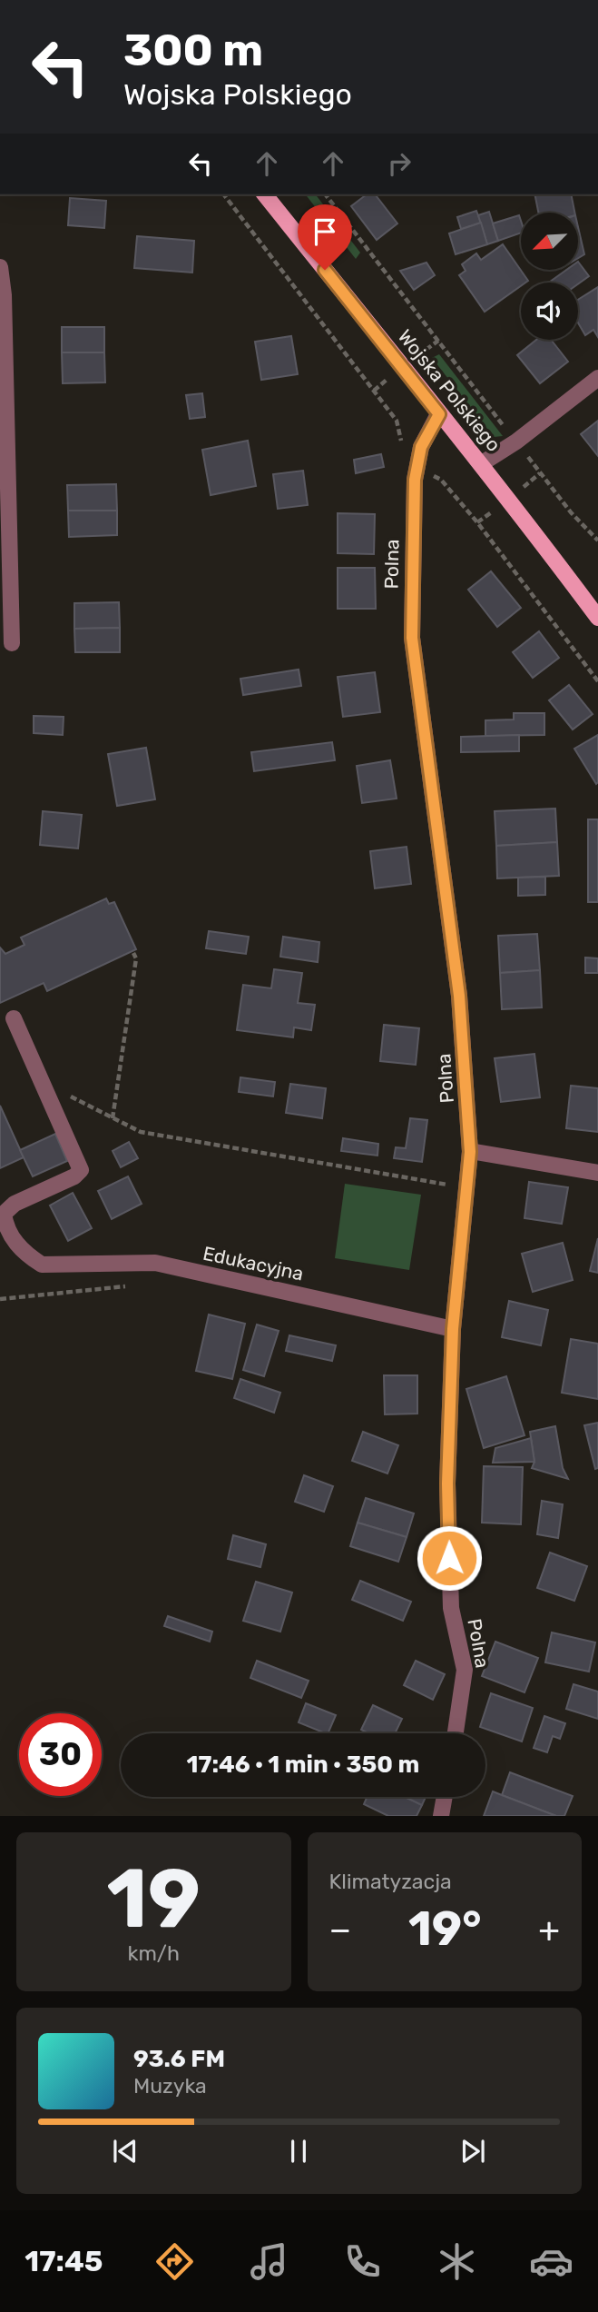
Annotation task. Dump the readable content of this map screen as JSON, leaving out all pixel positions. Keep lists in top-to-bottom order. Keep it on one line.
{"streets":{"main road":["Wojska Polskiego"],"street":["Polna","Edukacyjna"]},"crossings":[["Wojska Polskiego","Polna"],["Polna","Edukacyjna"]],"north":"bottom left","page":{"turn":["300 m","Wojska Polskiego"],"limit":"30","trip":"17:46 · 1 min · 350 m","tile":[["19","km/h"],"Klimatyzacja"],"heat":["−","19°","+"],"song":["93.6 FM","Muzyka"],"tabs":"17:45"}}
